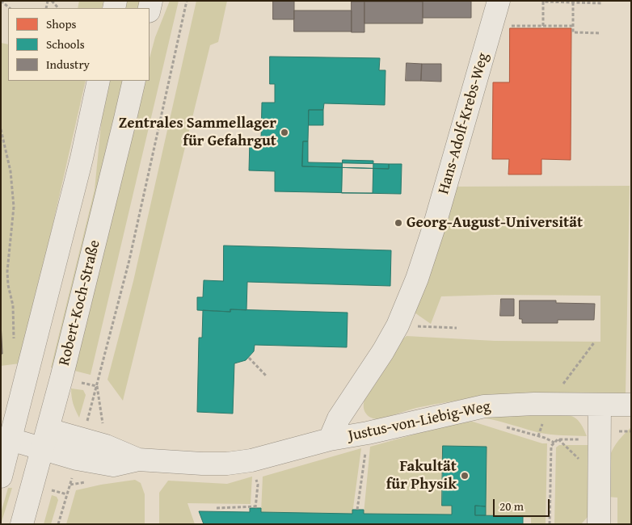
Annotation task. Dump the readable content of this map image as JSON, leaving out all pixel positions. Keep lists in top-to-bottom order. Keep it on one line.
{"streets":{"street":["Hans-Adolf-Krebs-Weg","Robert-Koch-Straße","Justus-von-Liebig-Weg"]},"crossings":[["Hans-Adolf-Krebs-Weg","Justus-von-Liebig-Weg"]],"places":["Zentrales Sammellager für Gefahrgut","Georg-August-Universität","Fakultät für Physik"],"legend":["Shops","Schools","Industry"],"scale_bar":"20 m"}
